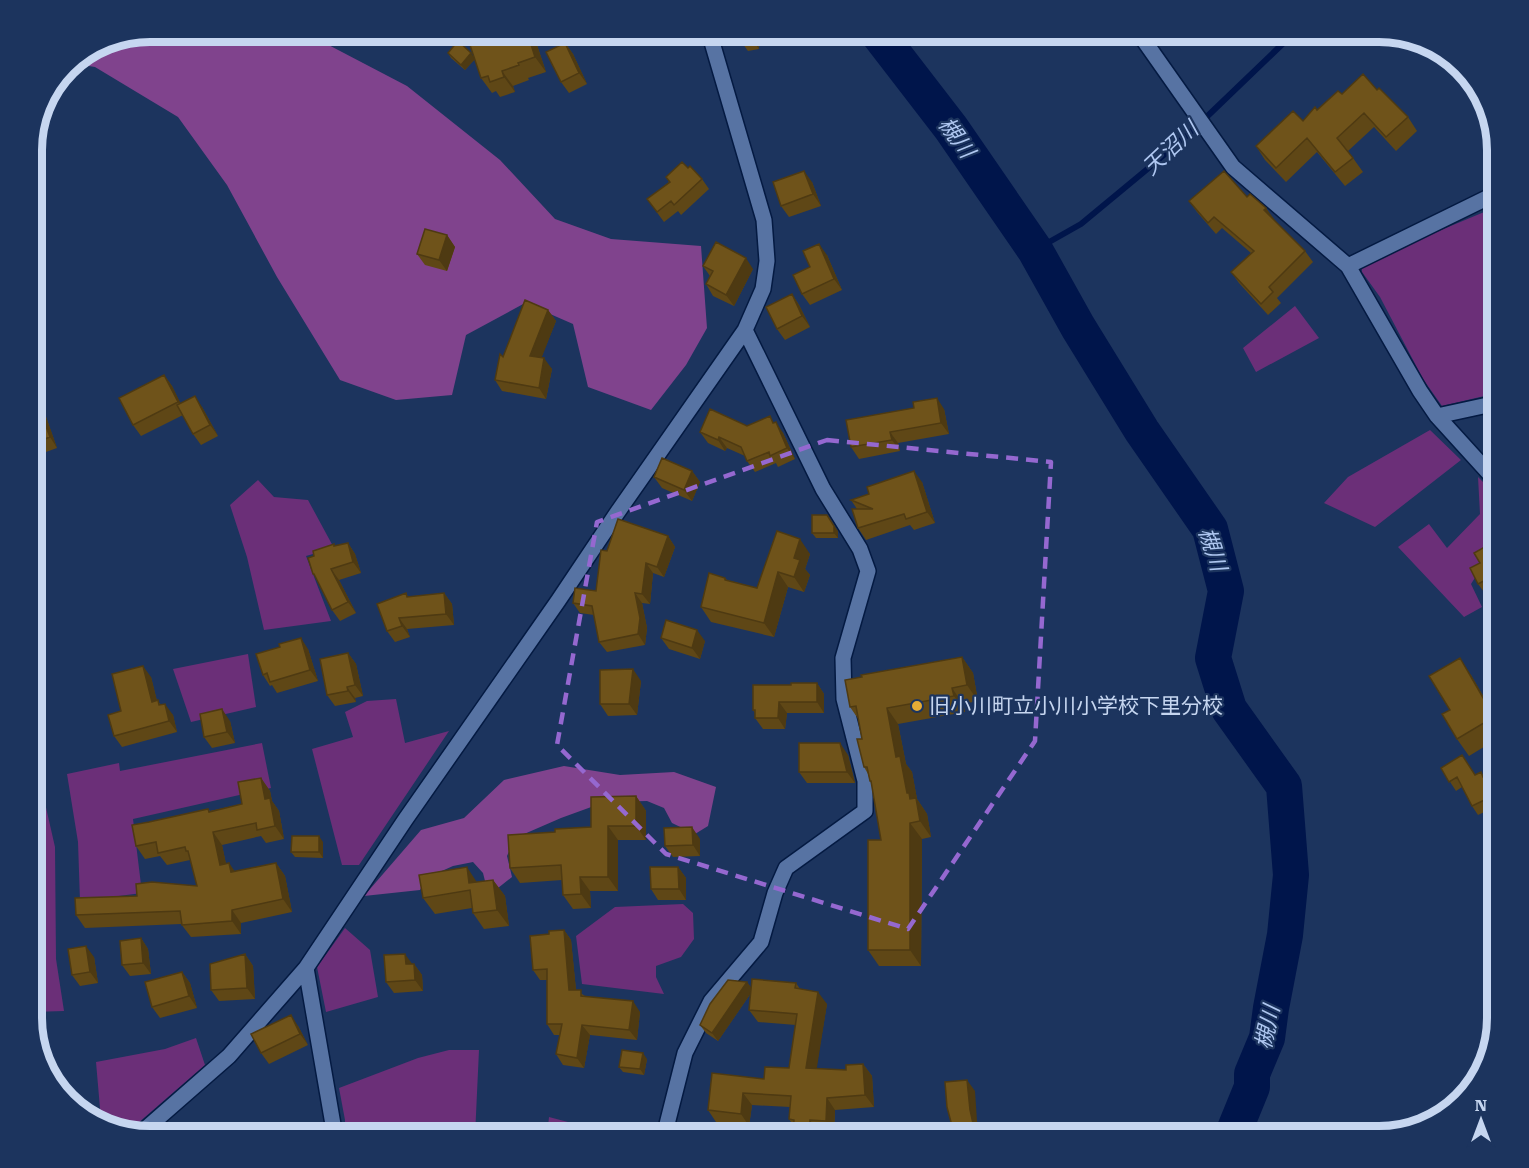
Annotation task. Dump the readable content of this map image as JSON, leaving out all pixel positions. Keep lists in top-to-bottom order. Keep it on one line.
{"water":["槻川","天沼川"],"places":["旧小川町立小川小学校下里分校"],"north":"top"}
